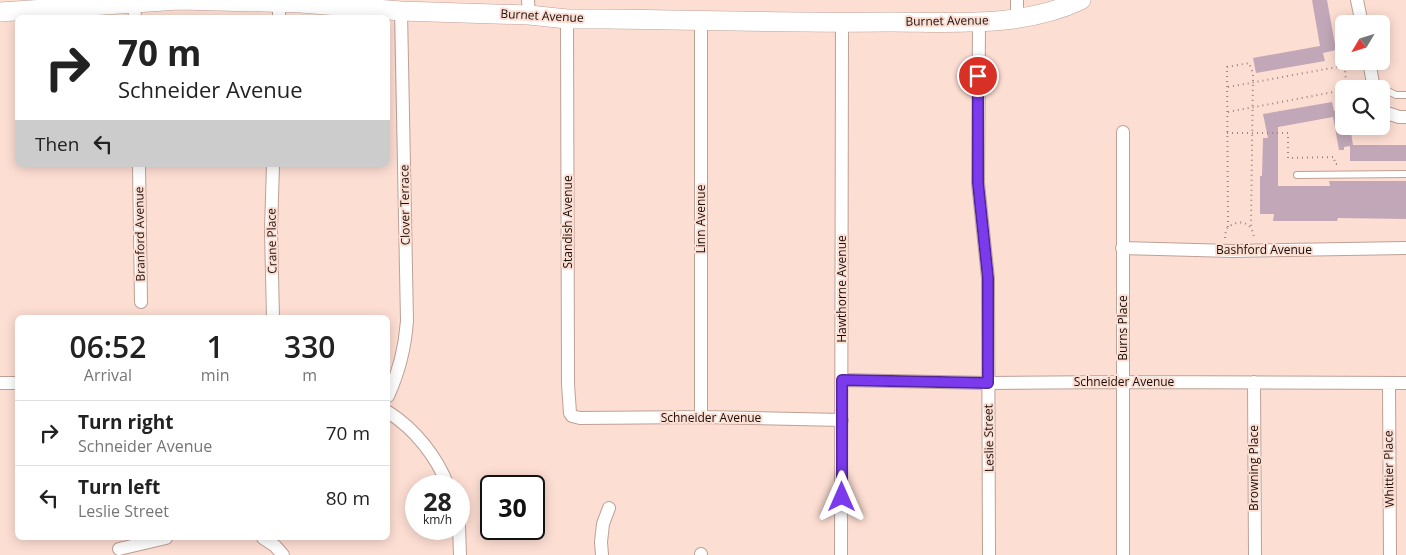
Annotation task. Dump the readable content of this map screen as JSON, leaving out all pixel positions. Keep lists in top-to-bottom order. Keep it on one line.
{"streets":{"street":["Burnet Avenue","Clover Terrace","Linn Avenue","Standish Avenue","Branford Avenue","Crane Place","Bashford Avenue","Hawthorne Avenue","Burns Place","Schneider Avenue","Leslie Street","Browning Place","Whittier Place"]},"crossings":[["Burnet Avenue","Clover Terrace"],["Burnet Avenue","Linn Avenue"],["Burnet Avenue","Standish Avenue"],["Burnet Avenue","Hawthorne Avenue"],["Burnet Avenue","Leslie Street"],["Linn Avenue","Schneider Avenue"],["Standish Avenue","Schneider Avenue"],["Bashford Avenue","Burns Place"],["Hawthorne Avenue","Schneider Avenue"],["Burns Place","Schneider Avenue"],["Schneider Avenue","Leslie Street"],["Schneider Avenue","Browning Place"],["Schneider Avenue","Whittier Place"]],"north":"bottom left","page":{"turn":["70 m","Schneider Avenue"],"then":"Then","eta":["06:52","Arrival","1","min","330","m"],"list":[{"name":"Turn right","note":"Schneider Avenue","value":"70 m"},{"name":"Turn left","note":"Leslie Street","value":"80 m"}],"speed":"28 km/h","limit":"30"}}
